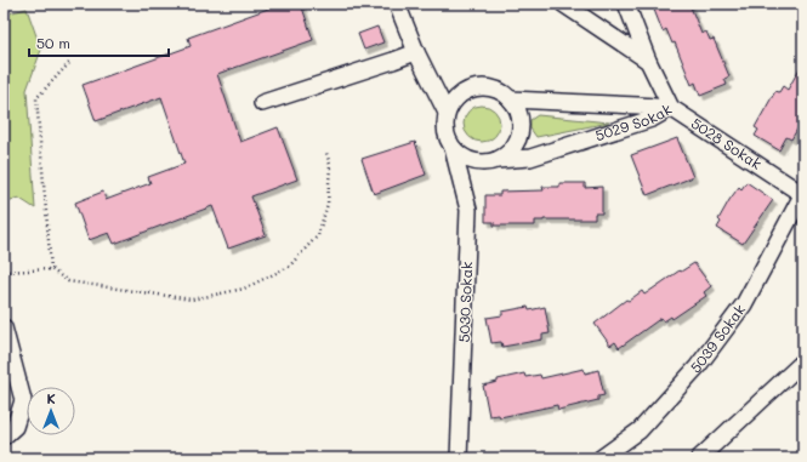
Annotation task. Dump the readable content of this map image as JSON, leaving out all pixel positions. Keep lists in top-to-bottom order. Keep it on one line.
{"streets":{"street":["5029 Sokak","5028 Sokak","5030 Sokak","5039 Sokak"]},"crossings":[["5029 Sokak","5028 Sokak"],["5029 Sokak","5030 Sokak"],["5028 Sokak","5039 Sokak"]],"scale_bar":"50 m","north":"top"}
